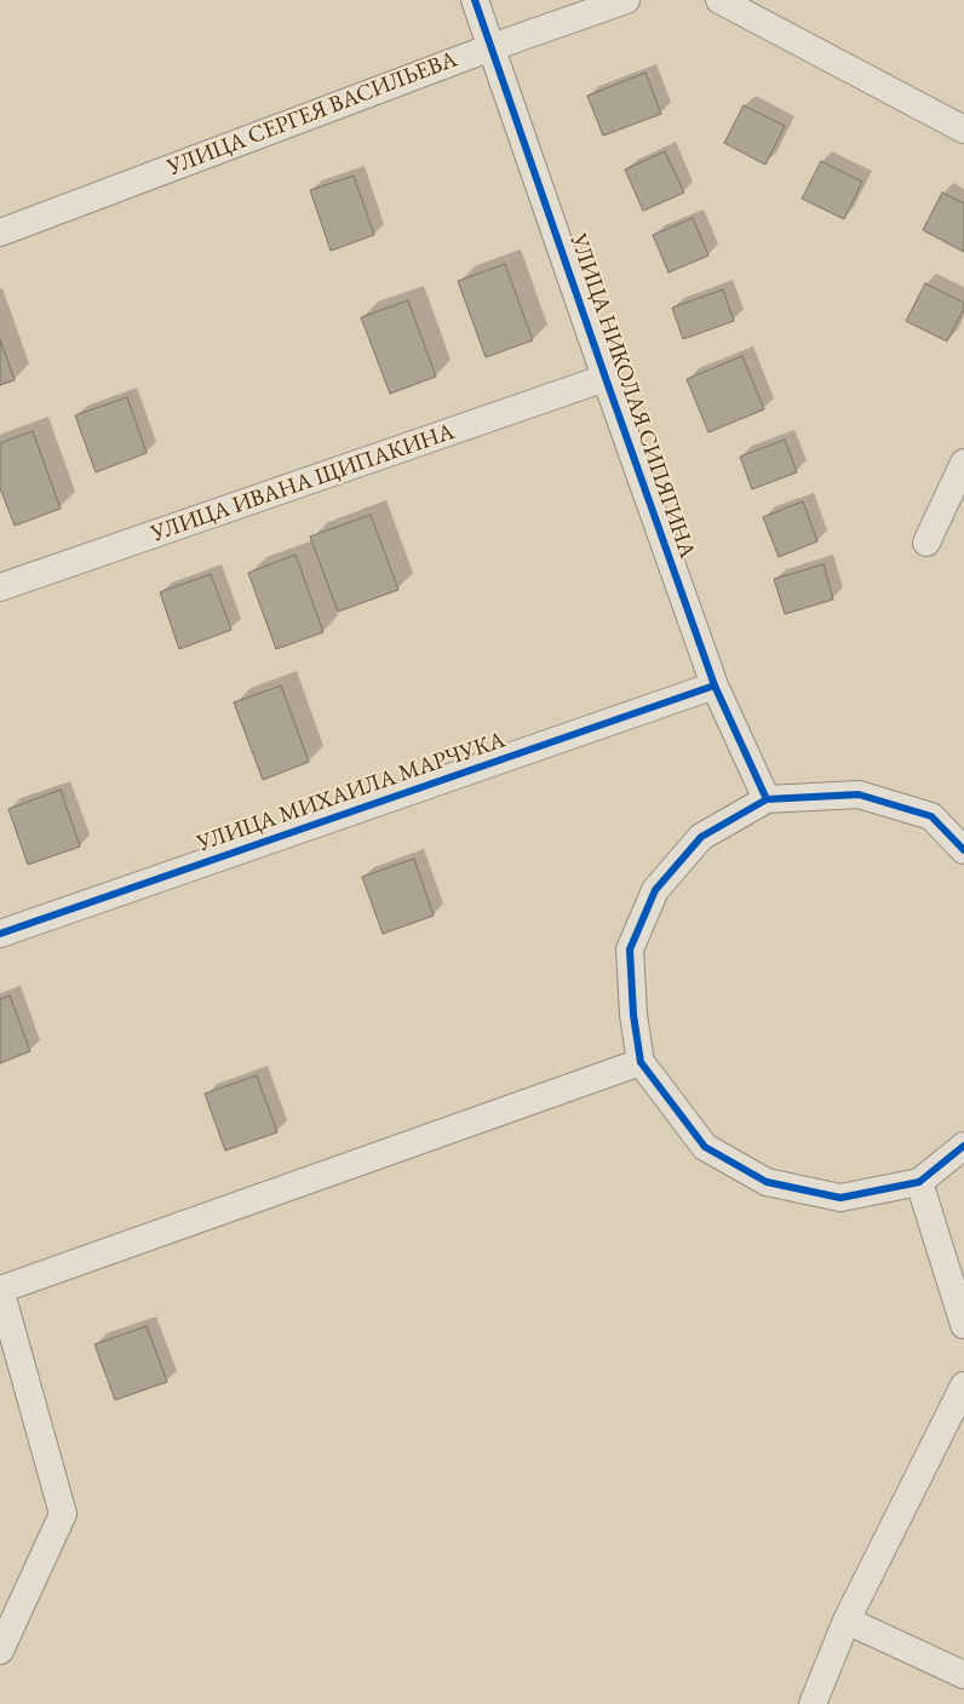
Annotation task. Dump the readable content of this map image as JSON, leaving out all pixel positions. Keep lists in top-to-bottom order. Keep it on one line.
{"streets":{"street":["УЛИЦА СЕРГЕЯ ВАСИЛЬЕВА","УЛИЦА НИКОЛАЯ СИПЯГИНА","УЛИЦА ИВАНА ЩИПАКИНА","УЛИЦА МИХАИЛА МАРЧУКА"]},"crossings":[["УЛИЦА СЕРГЕЯ ВАСИЛЬЕВА","УЛИЦА НИКОЛАЯ СИПЯГИНА"],["УЛИЦА НИКОЛАЯ СИПЯГИНА","УЛИЦА ИВАНА ЩИПАКИНА"],["УЛИЦА НИКОЛАЯ СИПЯГИНА","УЛИЦА МИХАИЛА МАРЧУКА"]]}
